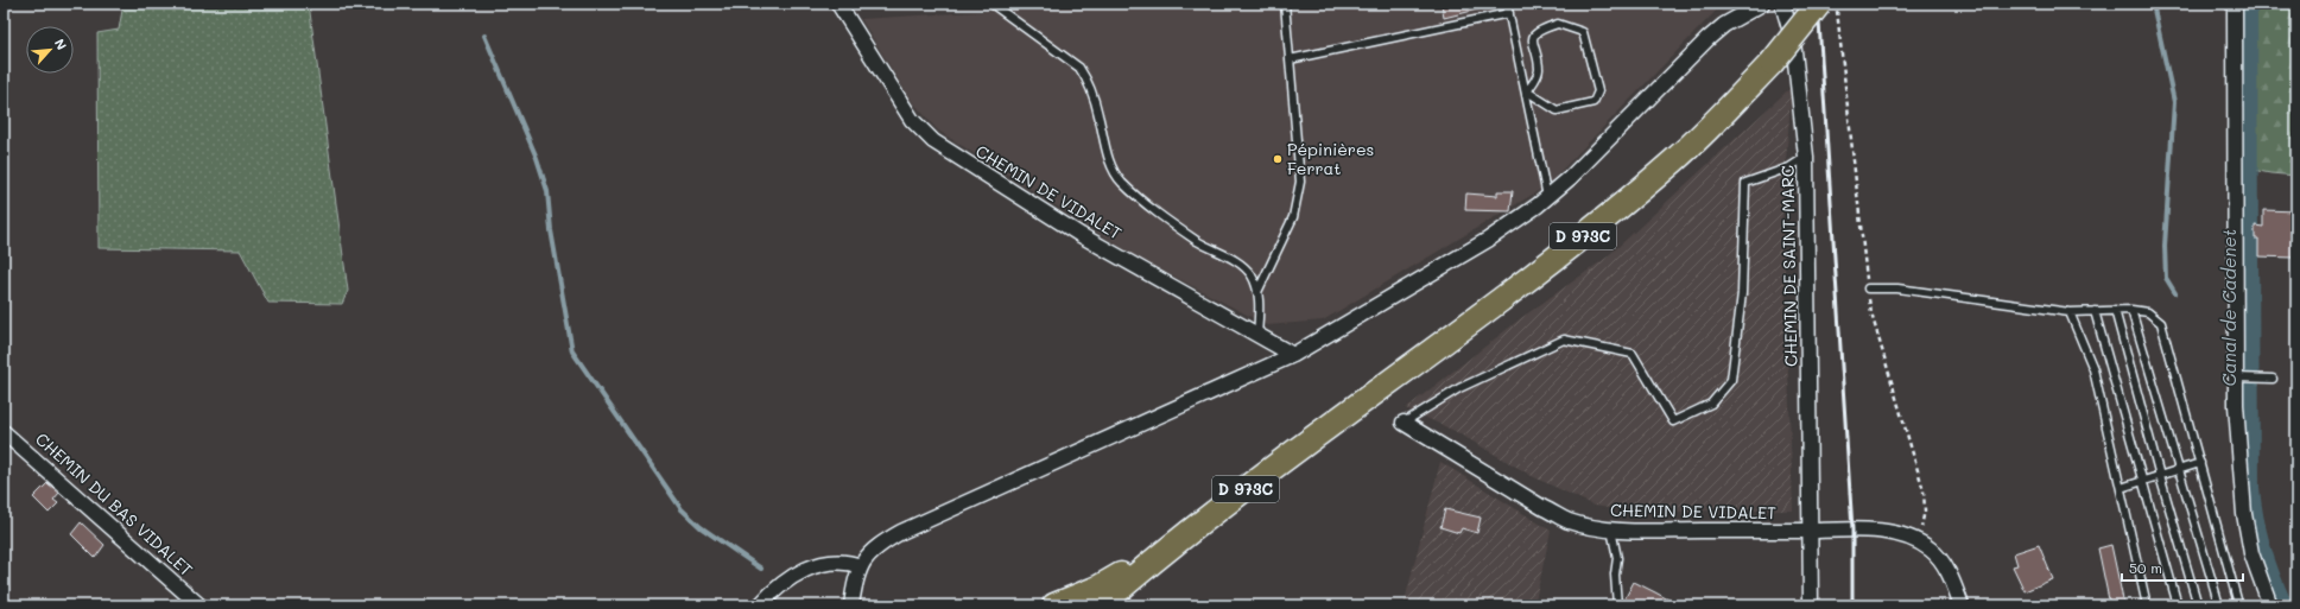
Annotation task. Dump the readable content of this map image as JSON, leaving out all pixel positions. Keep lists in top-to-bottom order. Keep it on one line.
{"streets":{"main road":["D 973C"],"street":["CHEMIN DE VIDALET","CHEMIN DE SAINT-MARC","CHEMIN DU BAS VIDALET"]},"crossings":[["CHEMIN DE VIDALET","CHEMIN DE SAINT-MARC"]],"water":["Canal de Cadenet"],"places":["Pépinières Ferrat"],"scale_bar":"50 m","north":"top right"}
